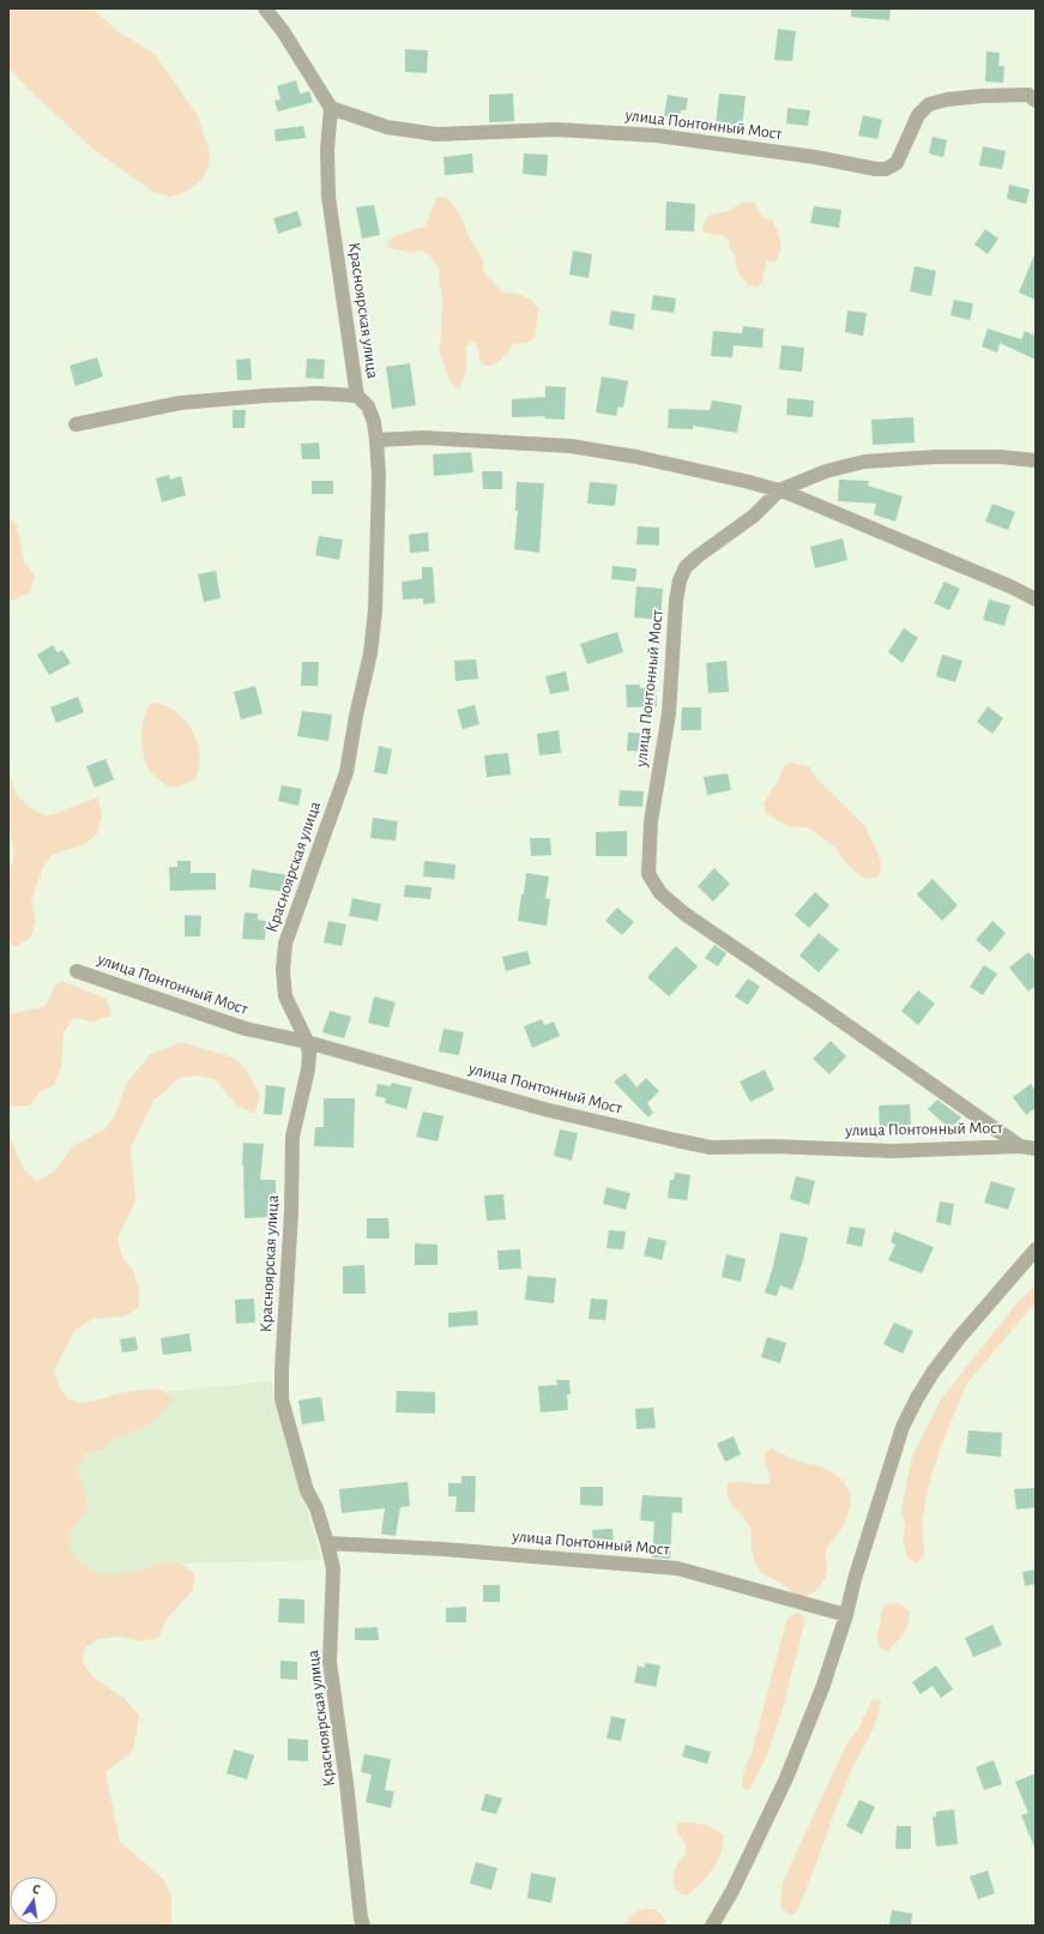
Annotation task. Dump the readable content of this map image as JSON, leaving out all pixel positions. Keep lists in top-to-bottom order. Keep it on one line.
{"streets":{"street":["улица Понтонный Мост","Красноярская улица"]},"crossings":[["улица Понтонный Мост","Красноярская улица"]],"north":"top"}
